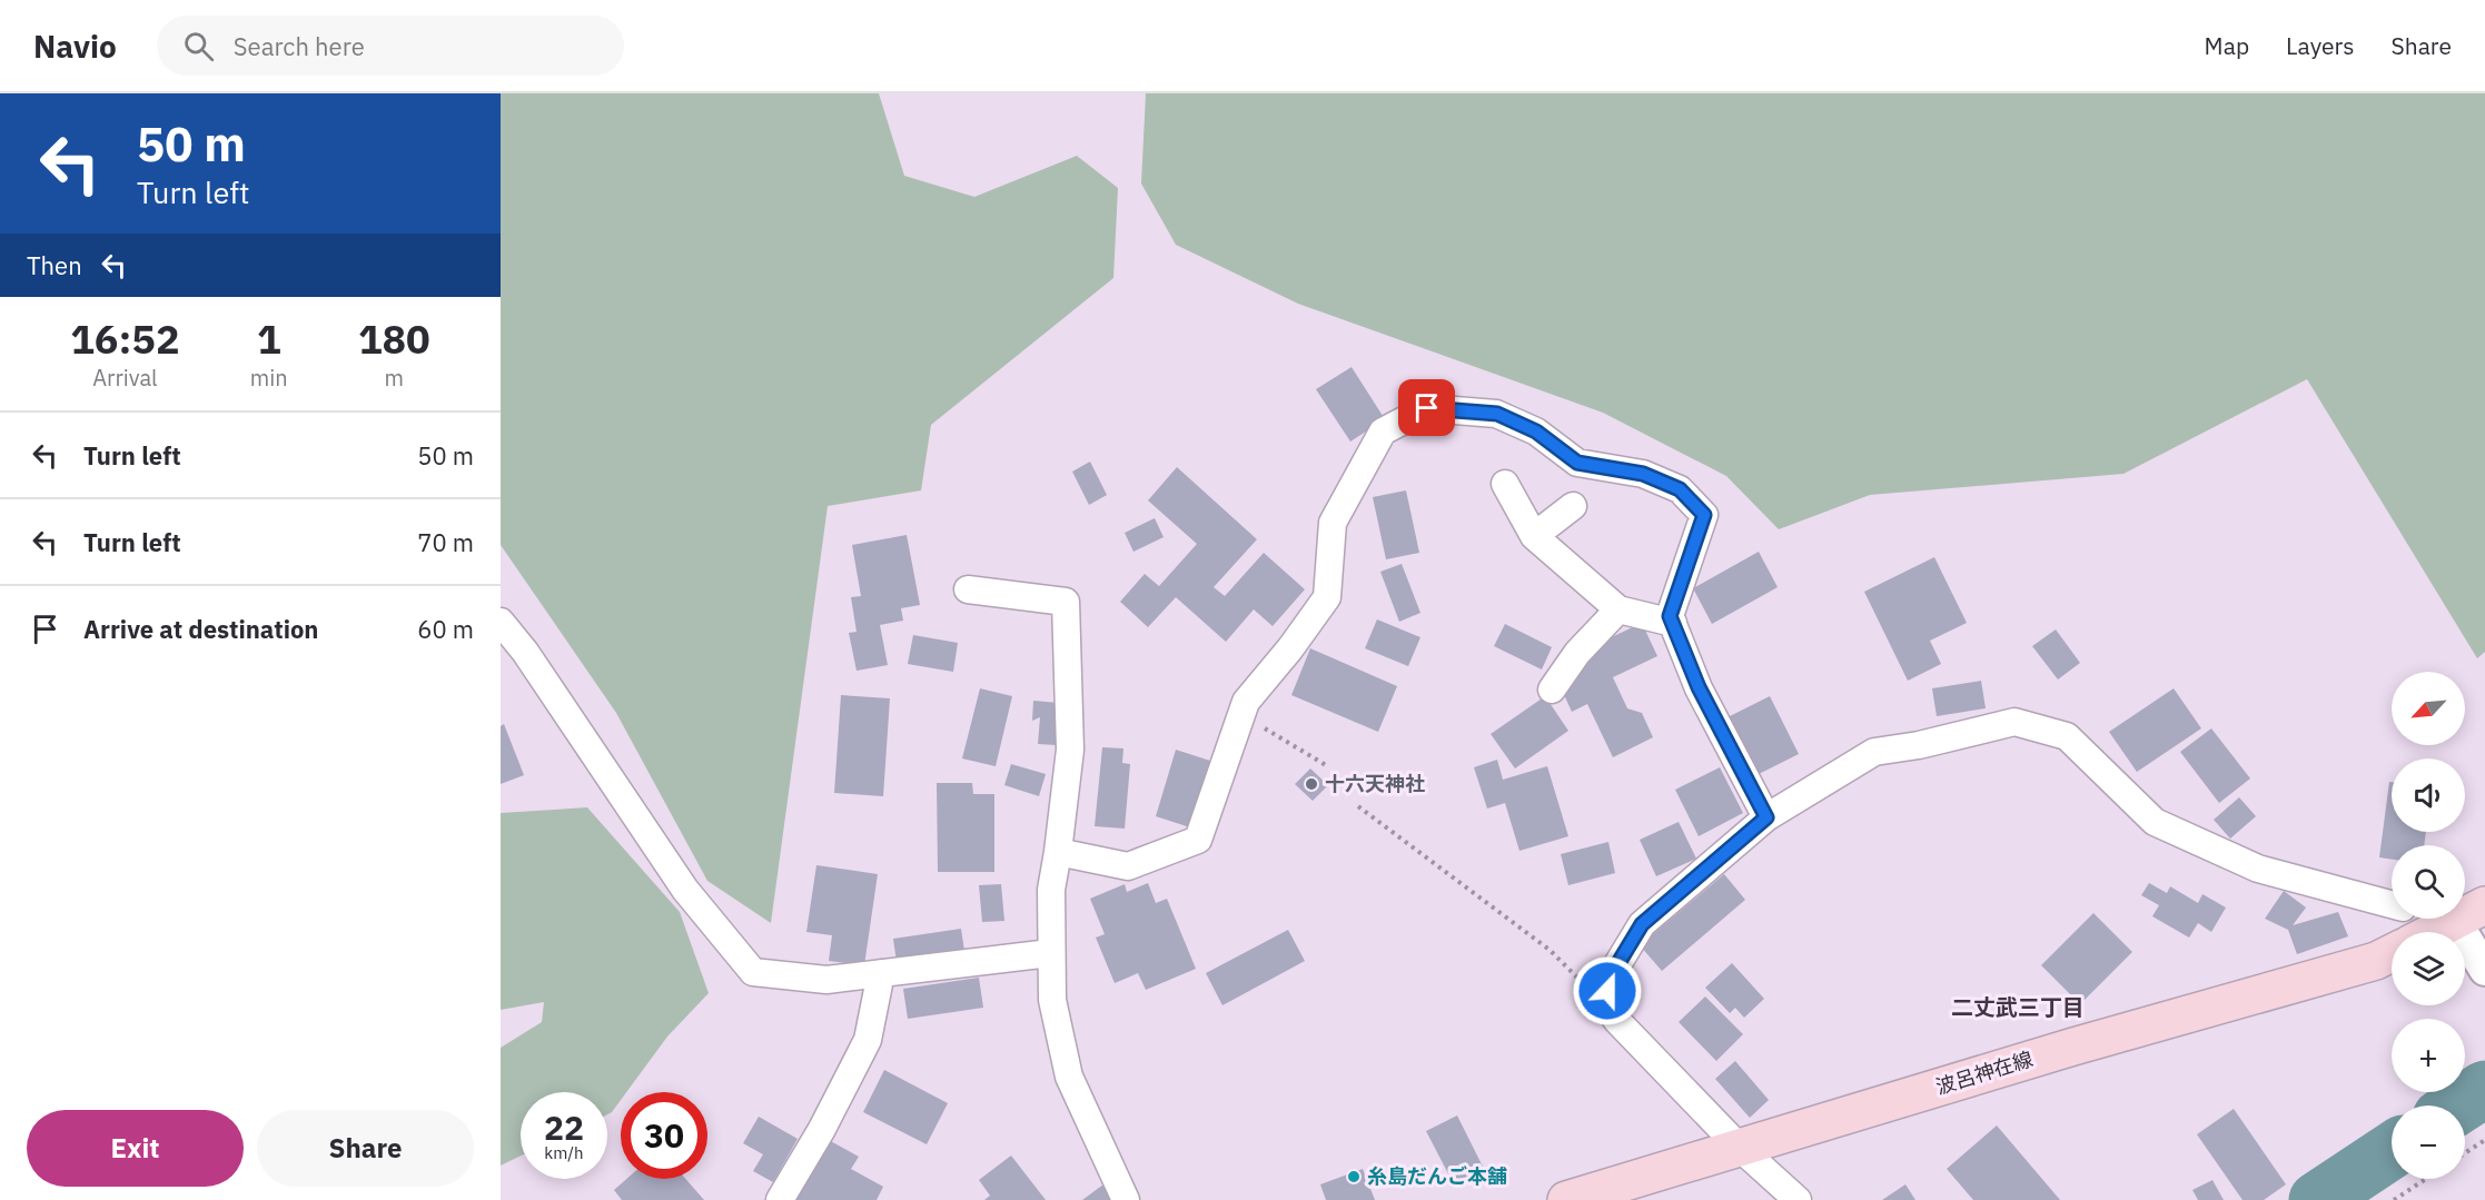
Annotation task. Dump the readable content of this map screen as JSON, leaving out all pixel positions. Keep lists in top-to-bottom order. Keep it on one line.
{"streets":{"main road":["波呂神在線"]},"districts":["二丈武三丁目"],"places":["十六天神社","糸島だんご本舗"],"north":"bottom left","page":{"header":"Navio","search":"Search here","nav":["Map","Layers","Share"],"turn":["50 m","Turn left"],"then":"Then","eta":["16:52","Arrival","1","min","180","m"],"list":[{"name":"Turn left","value":"50 m"},{"name":"Turn left","value":"70 m"},{"name":"Arrive at destination","value":"60 m"}],"map_buttons":["+","−"],"speed":"22 km/h","limit":"30","buttons":["Exit","Share"]}}
